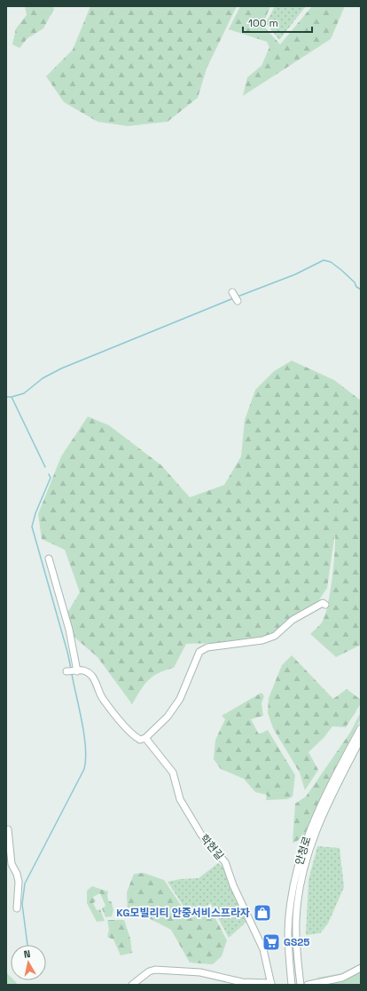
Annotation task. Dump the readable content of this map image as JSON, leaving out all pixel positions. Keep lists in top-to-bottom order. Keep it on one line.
{"streets":{"street":["학현길","안청로"]},"places":{"shop":["KG모빌리티 안중서비스프라자"],"supermarket":["GS25"]},"scale_bar":"100 m","north":"top"}
